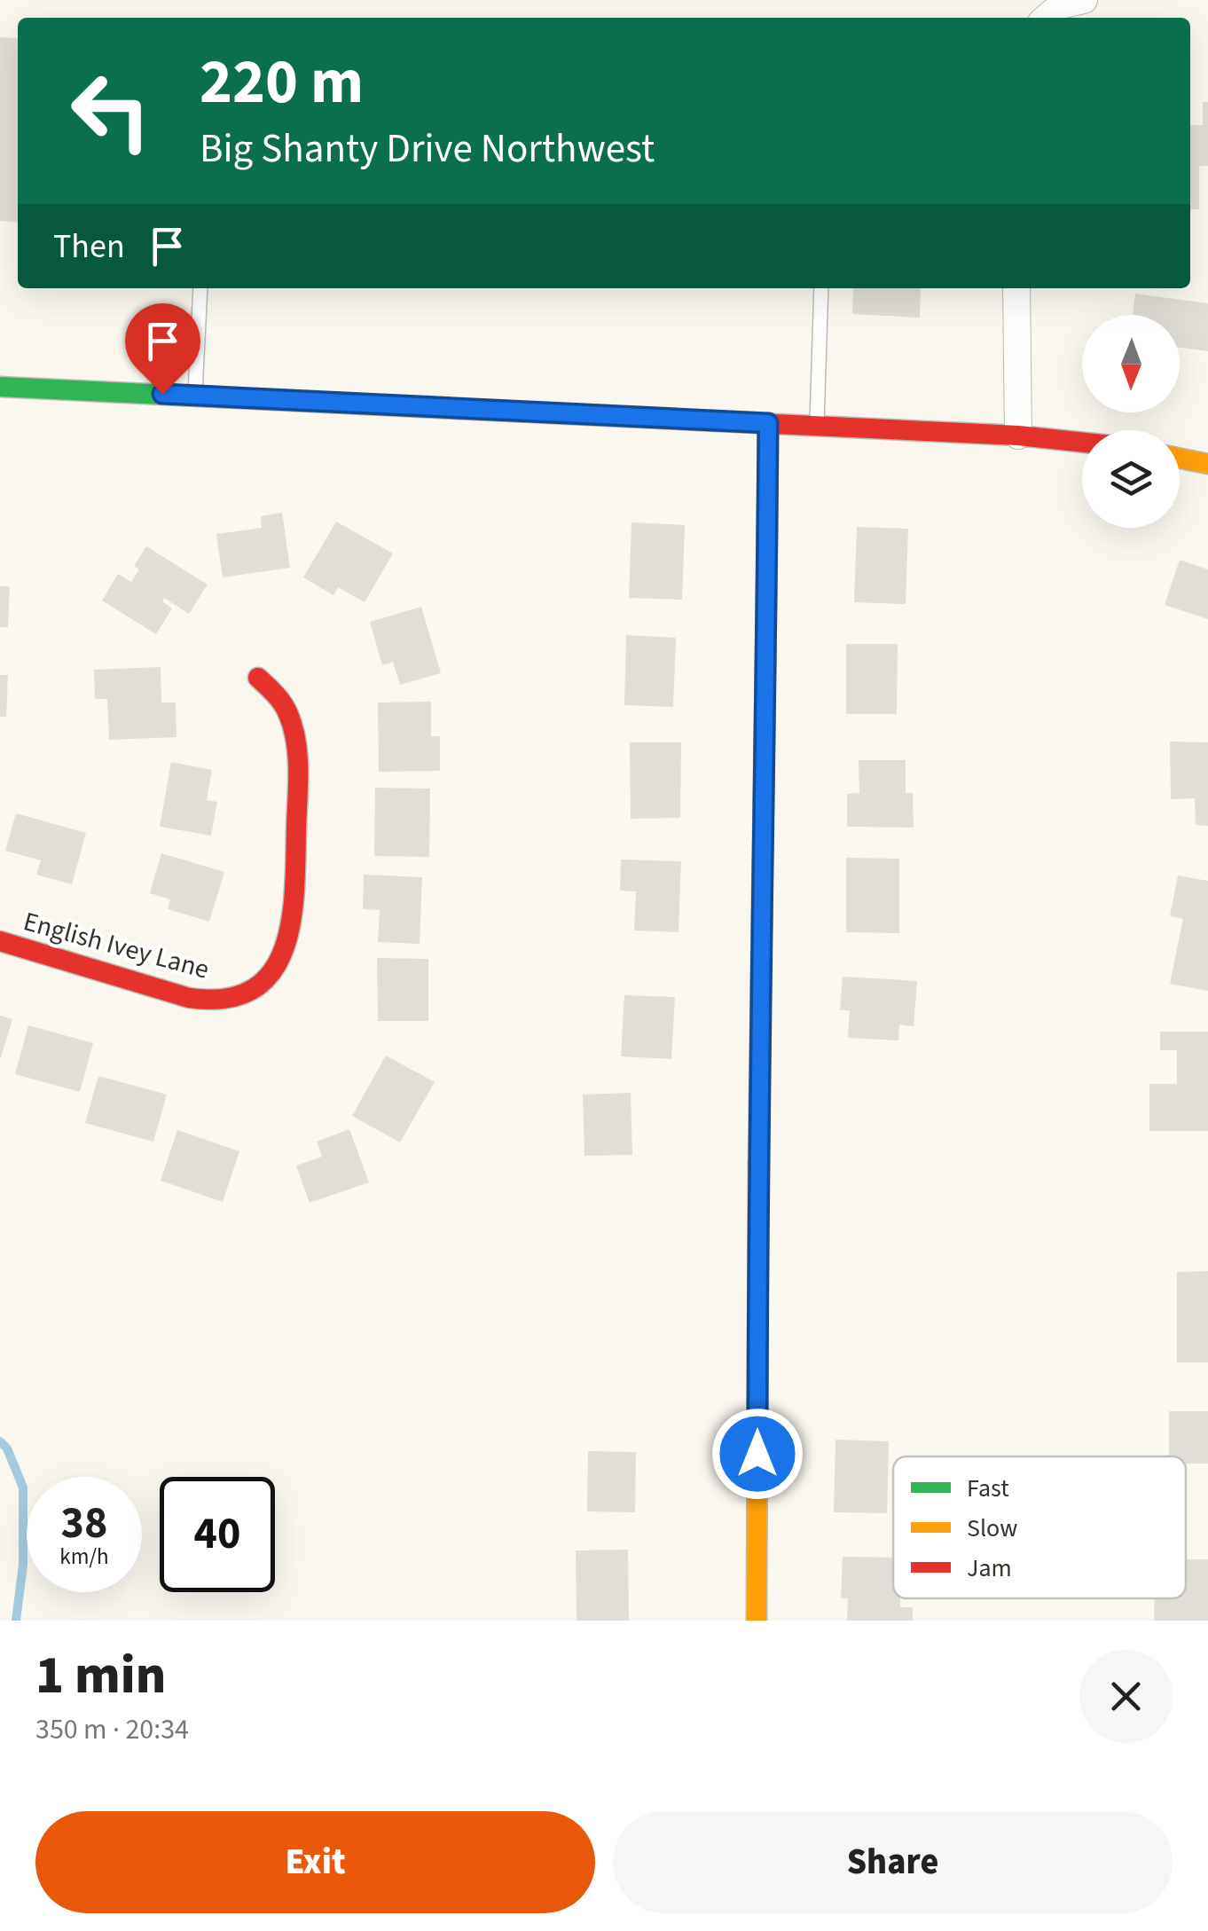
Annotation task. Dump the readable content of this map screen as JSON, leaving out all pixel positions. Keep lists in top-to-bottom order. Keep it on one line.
{"streets":{"street":["English Ivey Lane"]},"legend":["Fast","Slow","Jam"],"north":"bottom","page":{"turn":["220 m","Big Shanty Drive Northwest"],"then":"Then","speed":"38 km/h","limit":"40","heading":["1 min","350 m · 20:34"],"buttons":["Exit","Share"]}}
